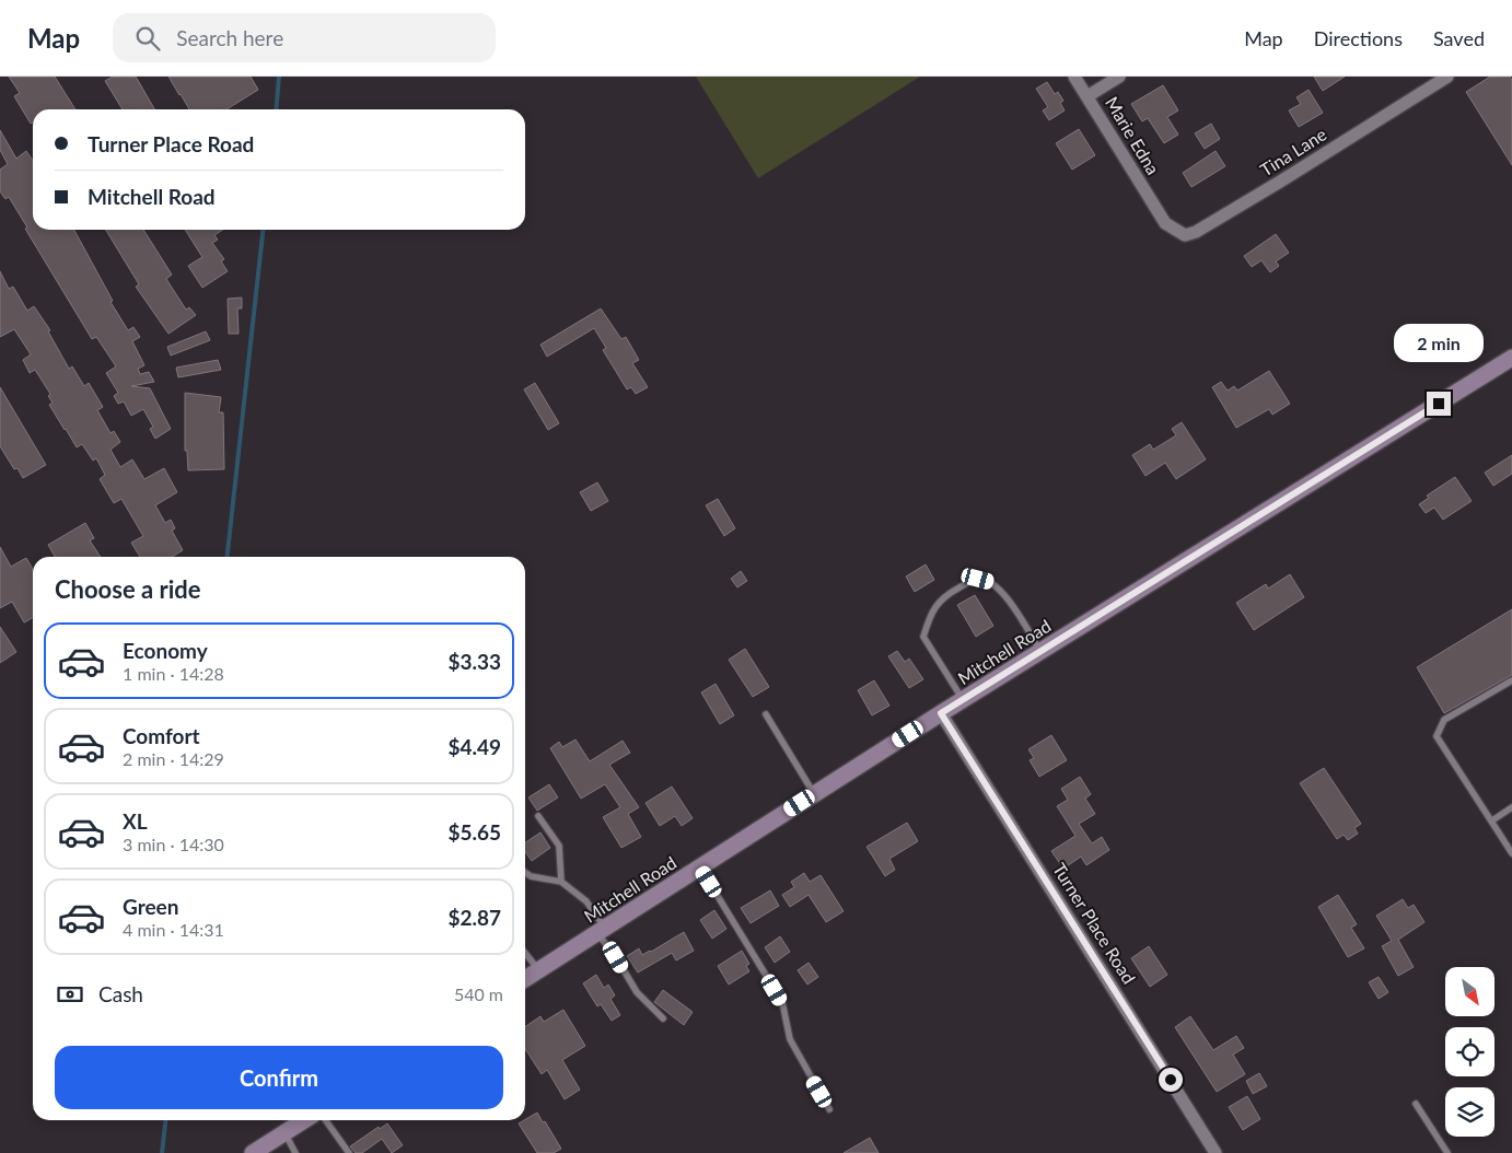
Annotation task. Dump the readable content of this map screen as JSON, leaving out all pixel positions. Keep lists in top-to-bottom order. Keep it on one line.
{"streets":{"street":["Marie Edna","Tina Lane","Mitchell Road","Turner Place Road"]},"crossings":[["Marie Edna","Tina Lane"],["Mitchell Road","Turner Place Road"]],"north":"bottom right","page":{"header":"Map","search":"Search here","nav":["Map","Directions","Saved"],"banner":["Turner Place Road","Mitchell Road"],"bubble":"2 min","heading":"Choose a ride","list":[{"name":"Economy","note":"1 min · 14:28","value":"$3.33"},{"name":"Comfort","note":"2 min · 14:29","value":"$4.49"},{"name":"XL","note":"3 min · 14:30","value":"$5.65"},{"name":"Green","note":"4 min · 14:31","value":"$2.87"}],"pay":["Cash","540 m"],"buttons":"Confirm"}}
